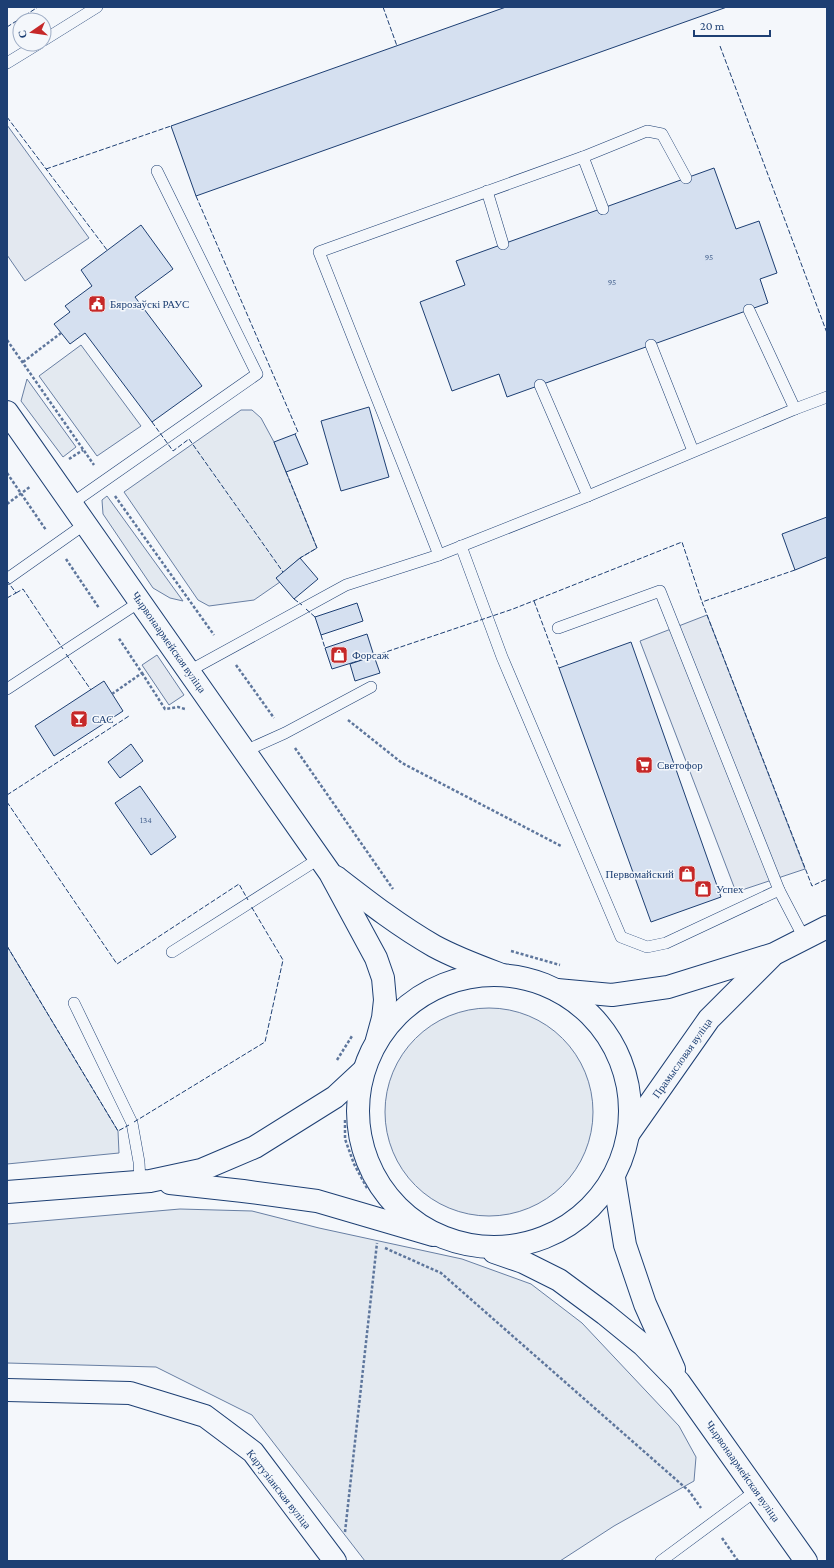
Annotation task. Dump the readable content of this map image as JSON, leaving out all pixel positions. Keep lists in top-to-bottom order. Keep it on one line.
{"streets":{"main road":["Чырвонаармейская вуліца","Прамысловая вуліца","Картузіанская вуліца"]},"places":{"public building":["Бярозаўскі РАУС"],"shop":["Форсаж","Первомайский","Успех"],"bar":["САС"],"supermarket":["Светофор"]},"house_numbers":["95","95","134"],"scale_bar":"20 m","north":"left"}
